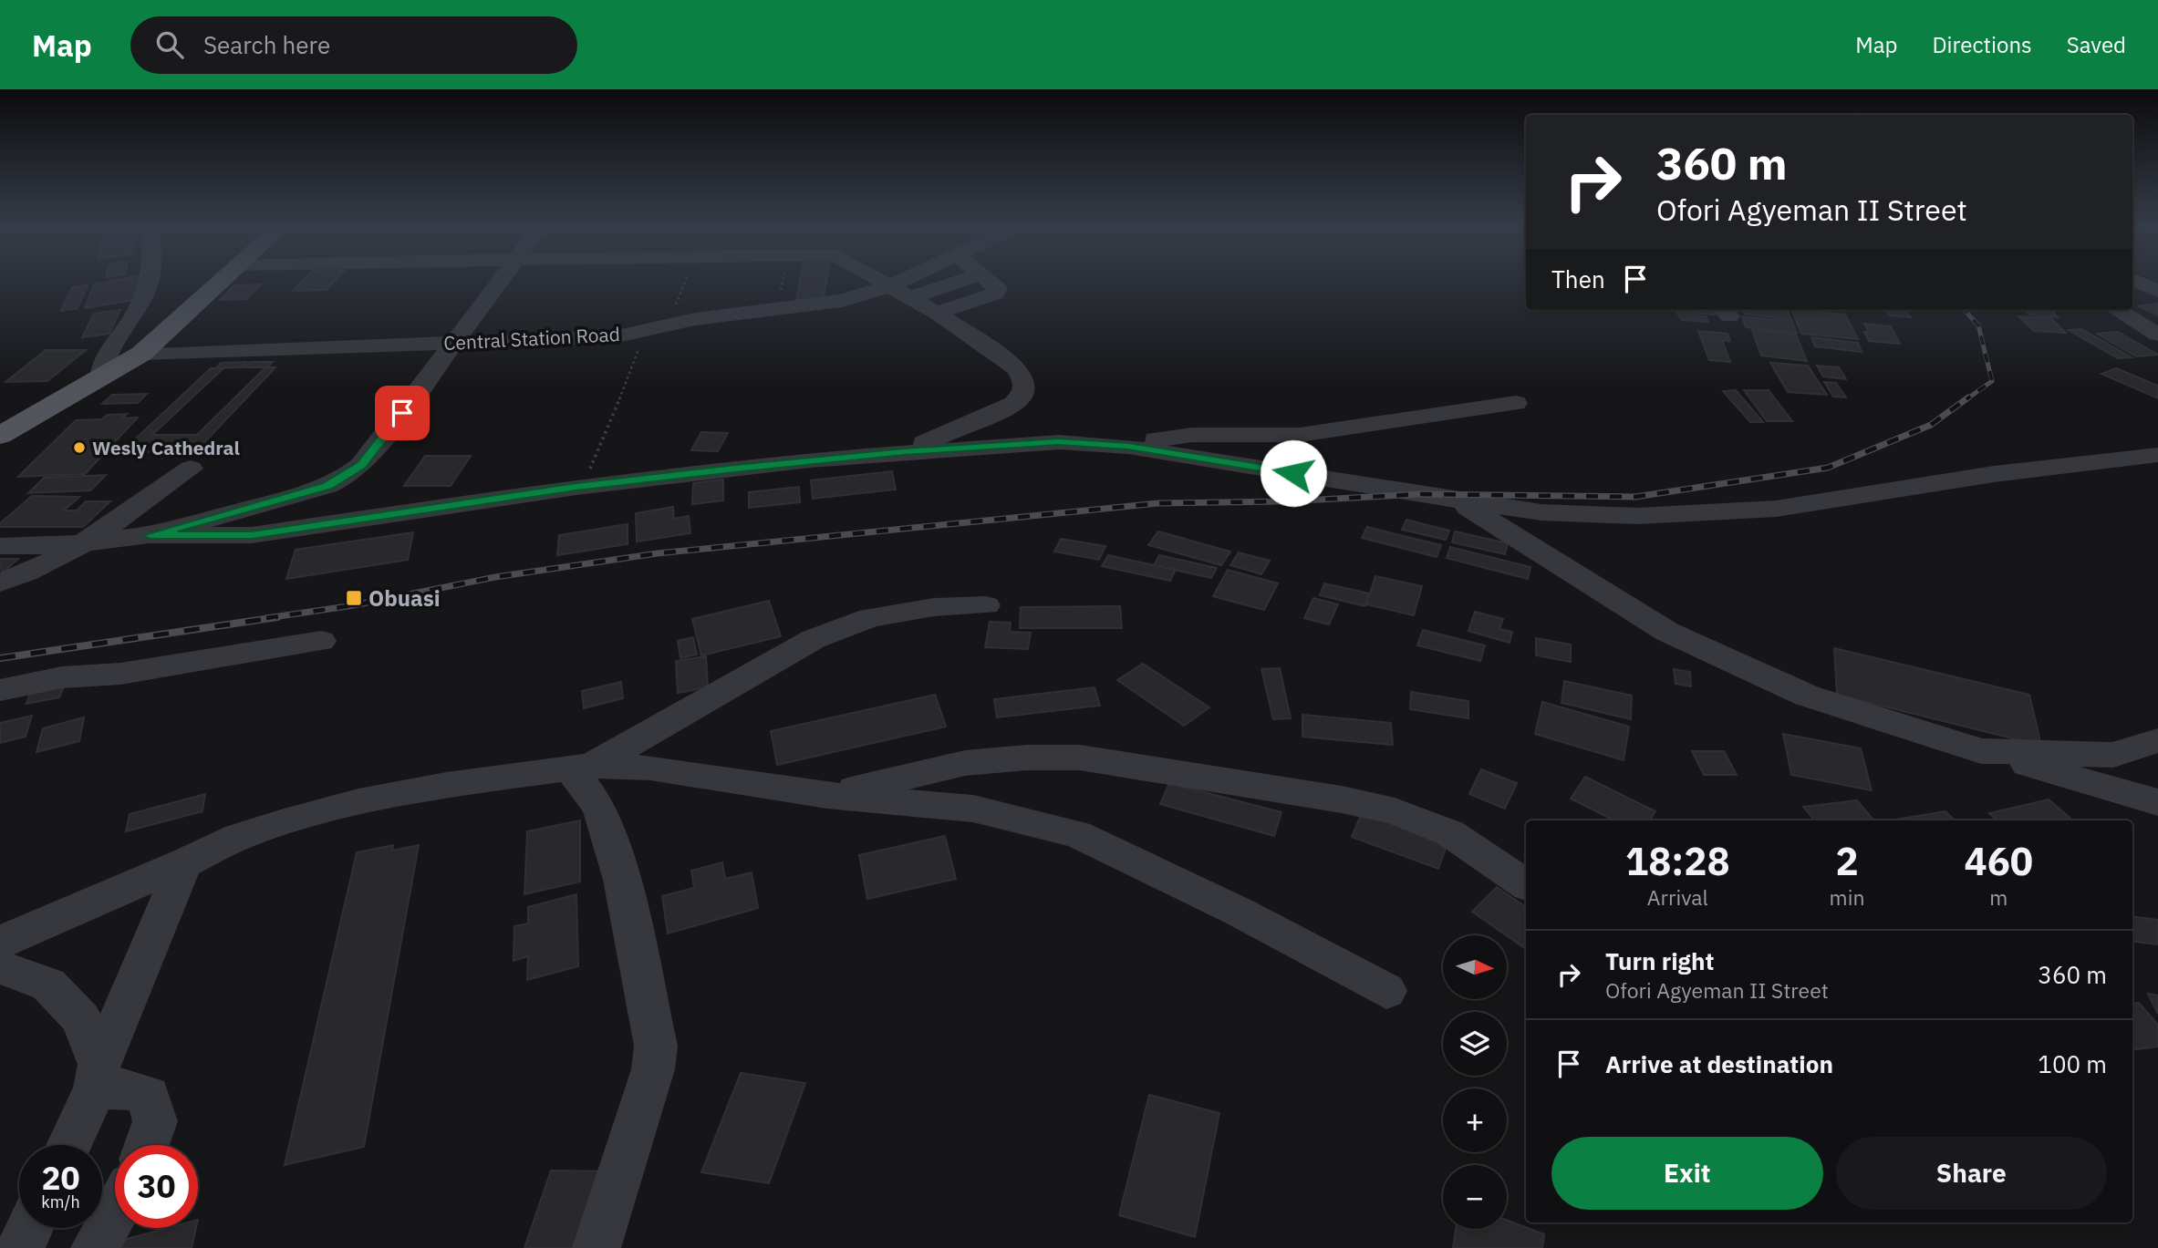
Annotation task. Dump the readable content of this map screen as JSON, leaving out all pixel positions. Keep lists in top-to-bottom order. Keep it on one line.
{"streets":{"street":["Central Station Road"]},"places":{"other":["Wesly Cathedral"],"transit":["Obuasi"]},"north":"right","page":{"header":"Map","search":"Search here","nav":["Map","Directions","Saved"],"turn":["360 m","Ofori Agyeman II Street"],"then":"Then","eta":["18:28","Arrival","2","min","460","m"],"list":[{"name":"Turn right","note":"Ofori Agyeman II Street","value":"360 m"},{"name":"Arrive at destination","value":"100 m"}],"map_buttons":["+","−"],"buttons":["Exit","Share"],"speed":"20 km/h","limit":"30"}}
